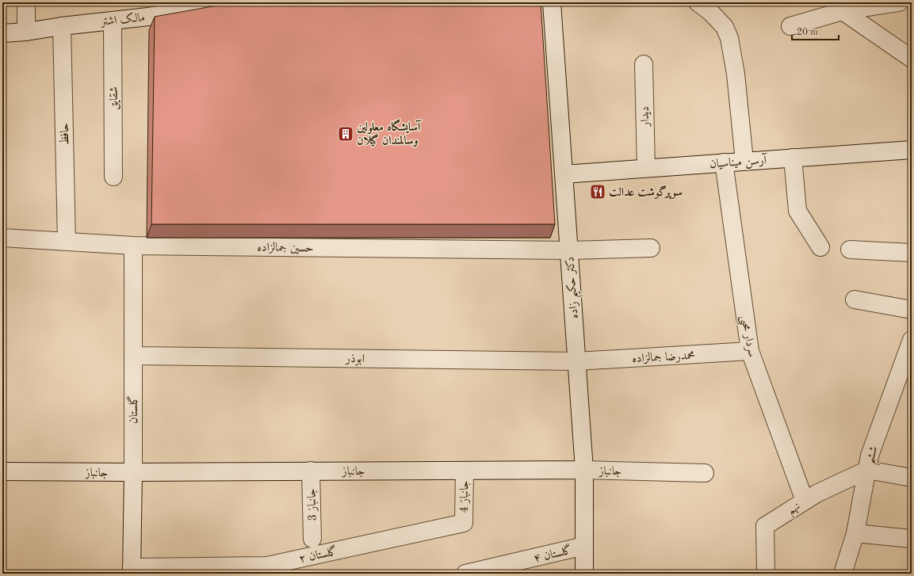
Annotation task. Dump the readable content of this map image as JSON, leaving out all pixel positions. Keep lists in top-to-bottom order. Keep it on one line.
{"streets":{"street":["مالک اشتر","شقایق","دیدار","حافظ","آرسن میناسیان","حسین جمالزاده","دکتر حکیم زاده","سردار محبی","محمدرضا جمالزاده","ابوذر","گلستان","ششم","جانباز","جانباز 4","جانباز 3","نهم","گلستان ۴","گلستان ۲"]},"crossings":[["مالک اشتر","شقایق"],["مالک اشتر","حافظ"],["دیدار","آرسن میناسیان"],["حافظ","حسین جمالزاده"],["آرسن میناسیان","دکتر حکیم زاده"],["آرسن میناسیان","سردار محبی"],["حسین جمالزاده","دکتر حکیم زاده"],["حسین جمالزاده","گلستان"],["دکتر حکیم زاده","محمدرضا جمالزاده"],["دکتر حکیم زاده","ابوذر"],["دکتر حکیم زاده","جانباز"],["دکتر حکیم زاده","گلستان ۴"],["سردار محبی","محمدرضا جمالزاده"],["سردار محبی","نهم"],["محمدرضا جمالزاده","ابوذر"],["ابوذر","گلستان"],["گلستان","جانباز"],["گلستان","گلستان ۲"],["ششم","نهم"],["جانباز","جانباز 4"],["جانباز","جانباز 3"],["جانباز 4","گلستان ۲"]],"places":{"building":["آسایشگاه معلولین وسالمندان گیلان"],"restaurant":["سوپرگوشت عدالت"]},"scale_bar":"20 m"}
